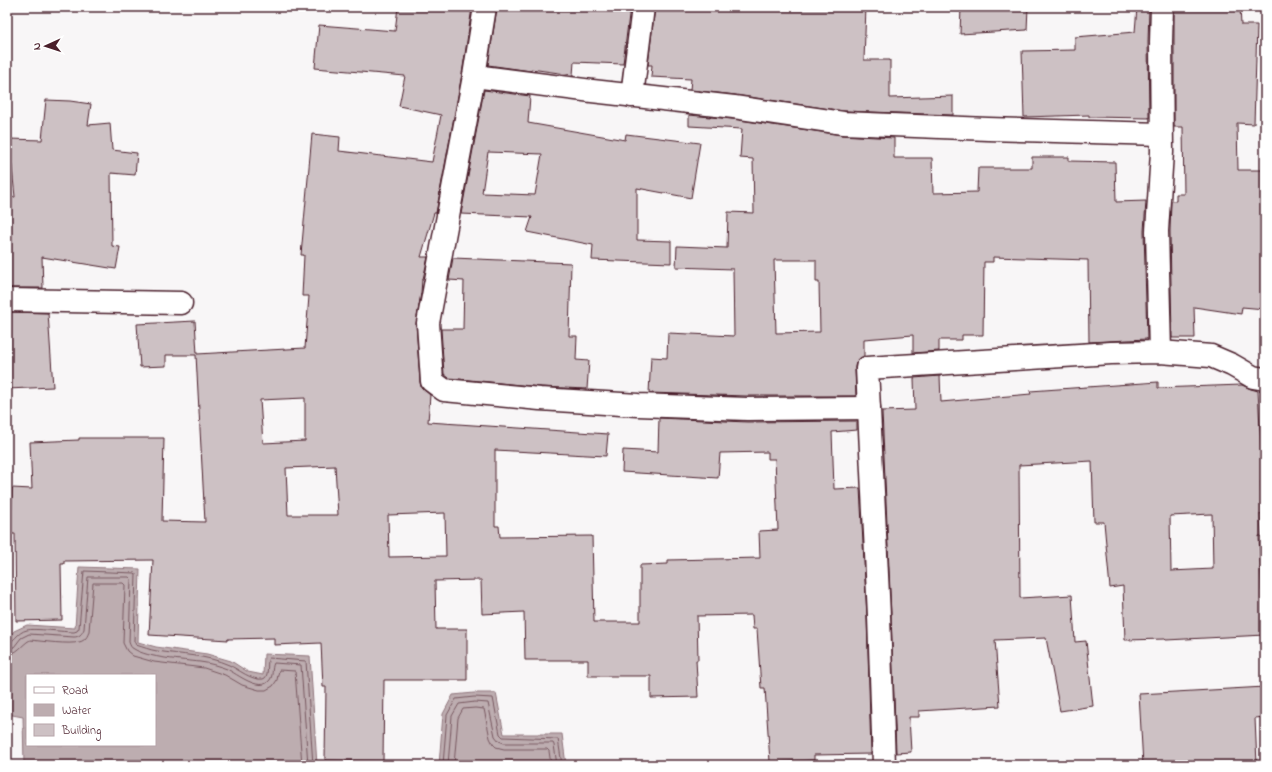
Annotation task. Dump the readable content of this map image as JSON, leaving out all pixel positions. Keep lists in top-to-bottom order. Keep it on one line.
{"legend":["Road","Water","Building"],"north":"left"}
